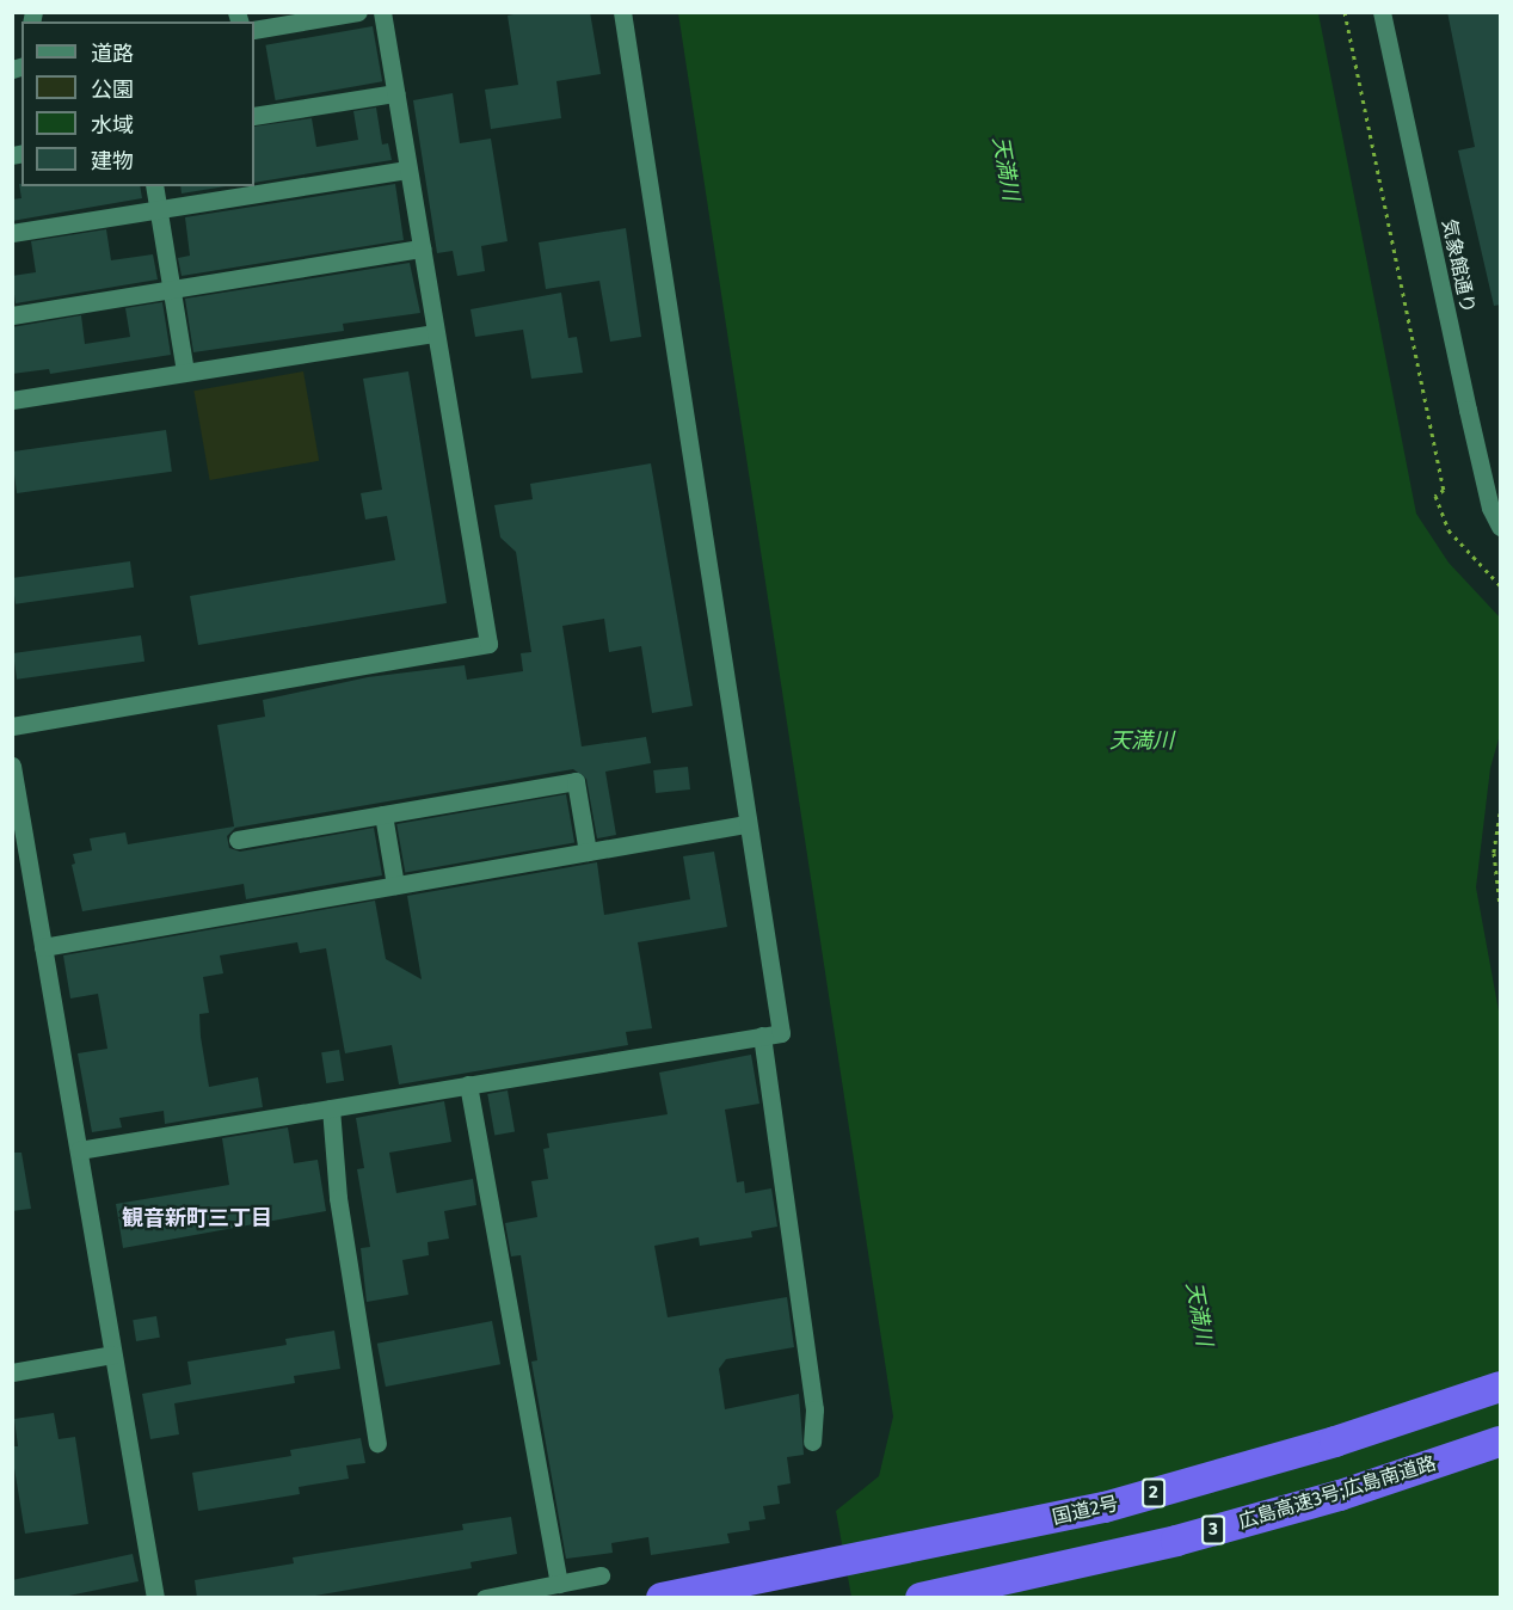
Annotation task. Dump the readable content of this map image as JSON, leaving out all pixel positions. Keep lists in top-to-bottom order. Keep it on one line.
{"streets":{"highway":["2","広島高速3号;広島南道路","国道2号","3"],"street":["気象館通り"]},"districts":["観音新町三丁目"],"water":["天満川"],"legend":["道路","公園","水域","建物"]}
